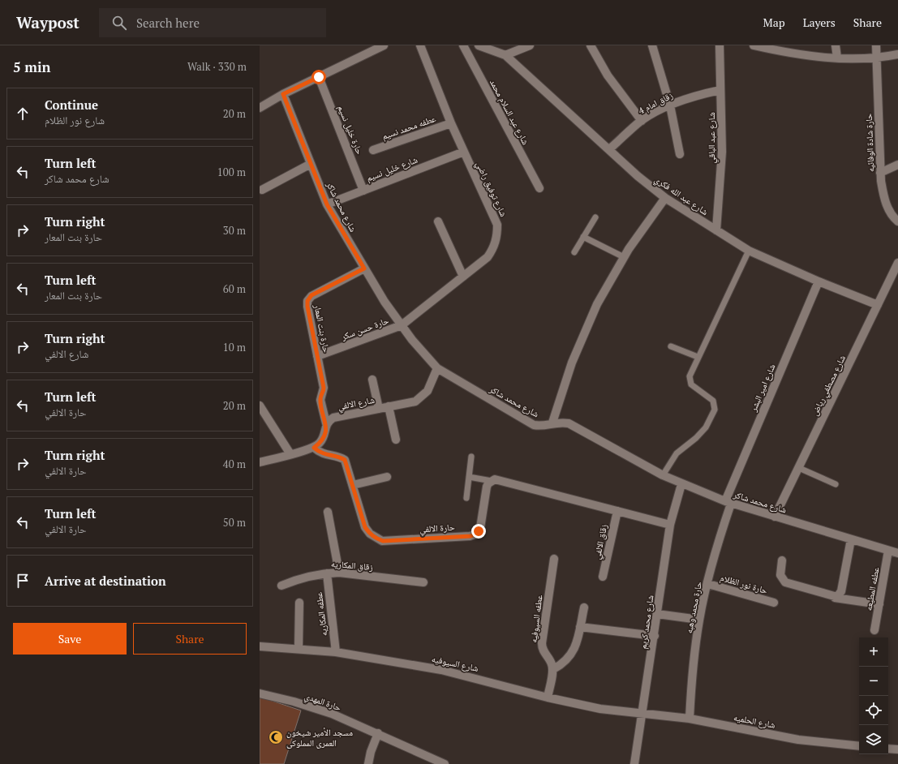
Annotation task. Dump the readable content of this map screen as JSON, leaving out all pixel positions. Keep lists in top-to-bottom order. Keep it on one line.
{"streets":{"street":["زقاق امام 4","شارع عبد السلام محمد","عطفه محمد نسيم","حارة خليل نسيم","شارع عبد الباقي","حارة شادة الوفائيه","شارع خليل نسيم","شارع توفيق راضي","شارع عبد الله فكري","شارع محمد شاكر","حارة بنت المعار","حارة حسن سكر","شارع مصطفي رياض","شارع امير البشر","شارع الالفي","حارة الالفي","زقاق الالفي","زقاق المكاريه","حارة نور الظلام","عطفه المطيعه","حارة محمد وهبه","عطفه المكاريه","عطفه السيوفيه","شارع محمد كريم","شارع السيوفيه","حارة المهدي","شارع الحلميه"]},"crossings":[["زقاق امام 4","شارع عبد الباقي"],["زقاق امام 4","شارع عبد الله فكري"],["عطفه محمد نسيم","شارع توفيق راضي"],["حارة خليل نسيم","شارع خليل نسيم"],["شارع عبد الباقي","شارع عبد الله فكري"],["شارع خليل نسيم","شارع توفيق راضي"],["شارع خليل نسيم","شارع محمد شاكر"],["شارع توفيق راضي","شارع محمد شاكر"],["شارع توفيق راضي","حارة حسن سكر"],["شارع عبد الله فكري","شارع مصطفي رياض"],["شارع عبد الله فكري","شارع امير البشر"],["شارع محمد شاكر","حارة بنت المعار"],["شارع محمد شاكر","حارة حسن سكر"],["شارع محمد شاكر","شارع مصطفي رياض"],["شارع محمد شاكر","شارع امير البشر"],["شارع محمد شاكر","شارع الالفي"],["شارع محمد شاكر","عطفه المطيعه"],["شارع محمد شاكر","حارة محمد وهبه"],["شارع محمد شاكر","شارع محمد كريم"],["حارة بنت المعار","حارة حسن سكر"],["حارة بنت المعار","شارع الالفي"],["شارع امير البشر","حارة محمد وهبه"],["زقاق المكاريه","عطفه المكاريه"],["حارة نور الظلام","حارة محمد وهبه"],["حارة محمد وهبه","شارع الحلميه"],["عطفه المكاريه","شارع السيوفيه"],["شارع محمد كريم","شارع السيوفيه"],["شارع محمد كريم","شارع الحلميه"],["شارع السيوفيه","شارع الحلميه"]],"places":{"mosque":["مسجد الأمير شيخون العمرى المملوكى"]},"page":{"header":"Waypost","search":"Search here","nav":["Map","Layers","Share"],"heading":["5 min","Walk · 330 m"],"list":[["Continue","شارع نور الظلام","20 m"],["Turn left","شارع محمد شاكر","100 m"],["Turn right","حارة بنت المعار","30 m"],["Turn left","حارة بنت المعار","60 m"],["Turn right","شارع الالفي","10 m"],["Turn left","حارة الالفي","20 m"],["Turn right","حارة الالفي","40 m"],["Turn left","حارة الالفي","50 m"],"Arrive at destination"],"buttons":["Save","Share"],"map_buttons":["+","−"]}}
